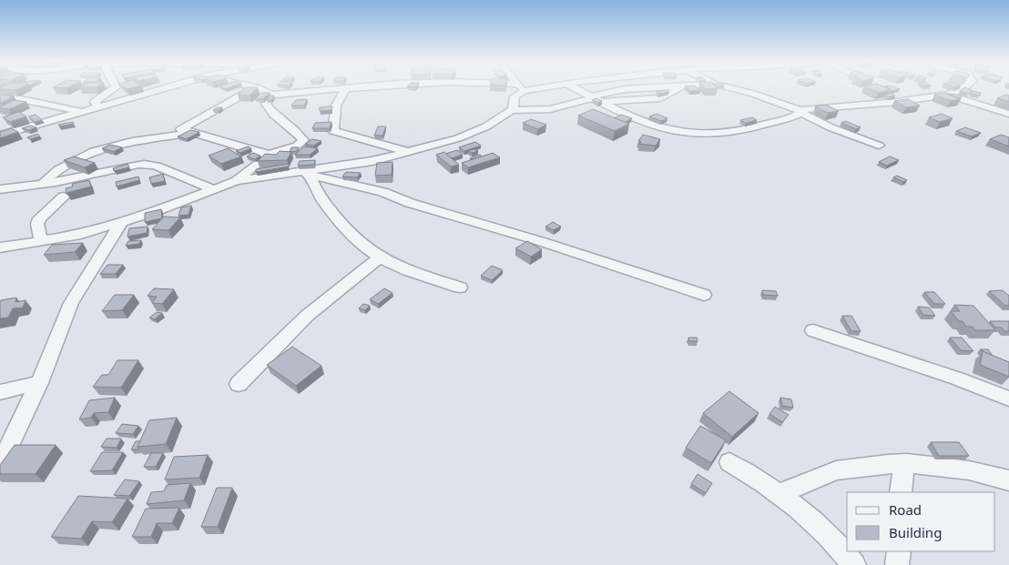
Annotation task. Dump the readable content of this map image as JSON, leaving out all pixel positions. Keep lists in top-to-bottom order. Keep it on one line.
{"legend":["Road","Building"]}
